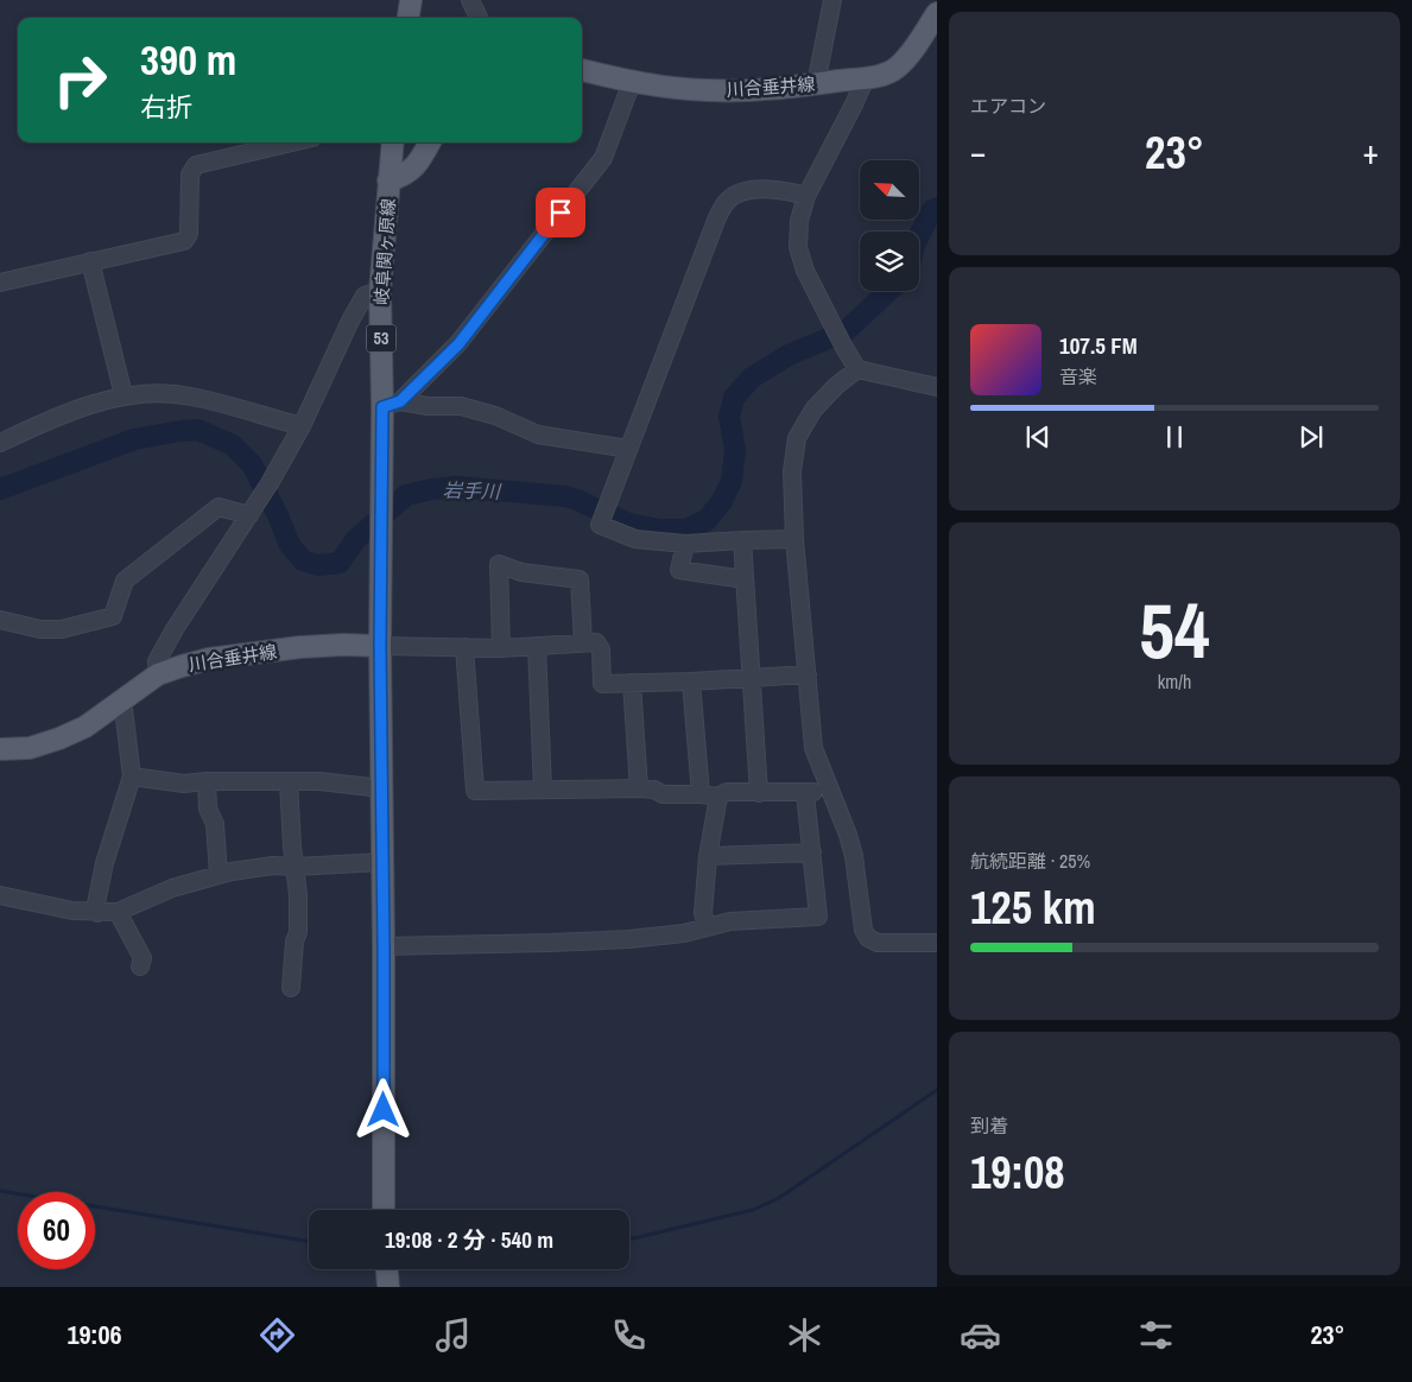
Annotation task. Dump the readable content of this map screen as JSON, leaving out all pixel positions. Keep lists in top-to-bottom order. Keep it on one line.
{"streets":{"main road":["川合垂井線","岐阜関ヶ原線","53"]},"crossings":[["川合垂井線","岐阜関ヶ原線"]],"water":["岩手川"],"north":"top left","page":{"tile":["エアコン",["54","km/h"],["航続距離 · 25%","125 km"],["到着","19:08"]],"turn":["390 m","右折"],"heat":["−","23°","+"],"song":["107.5 FM","音楽"],"limit":"60","trip":"19:08 · 2 分 · 540 m","tabs":["19:06","23°"]}}
